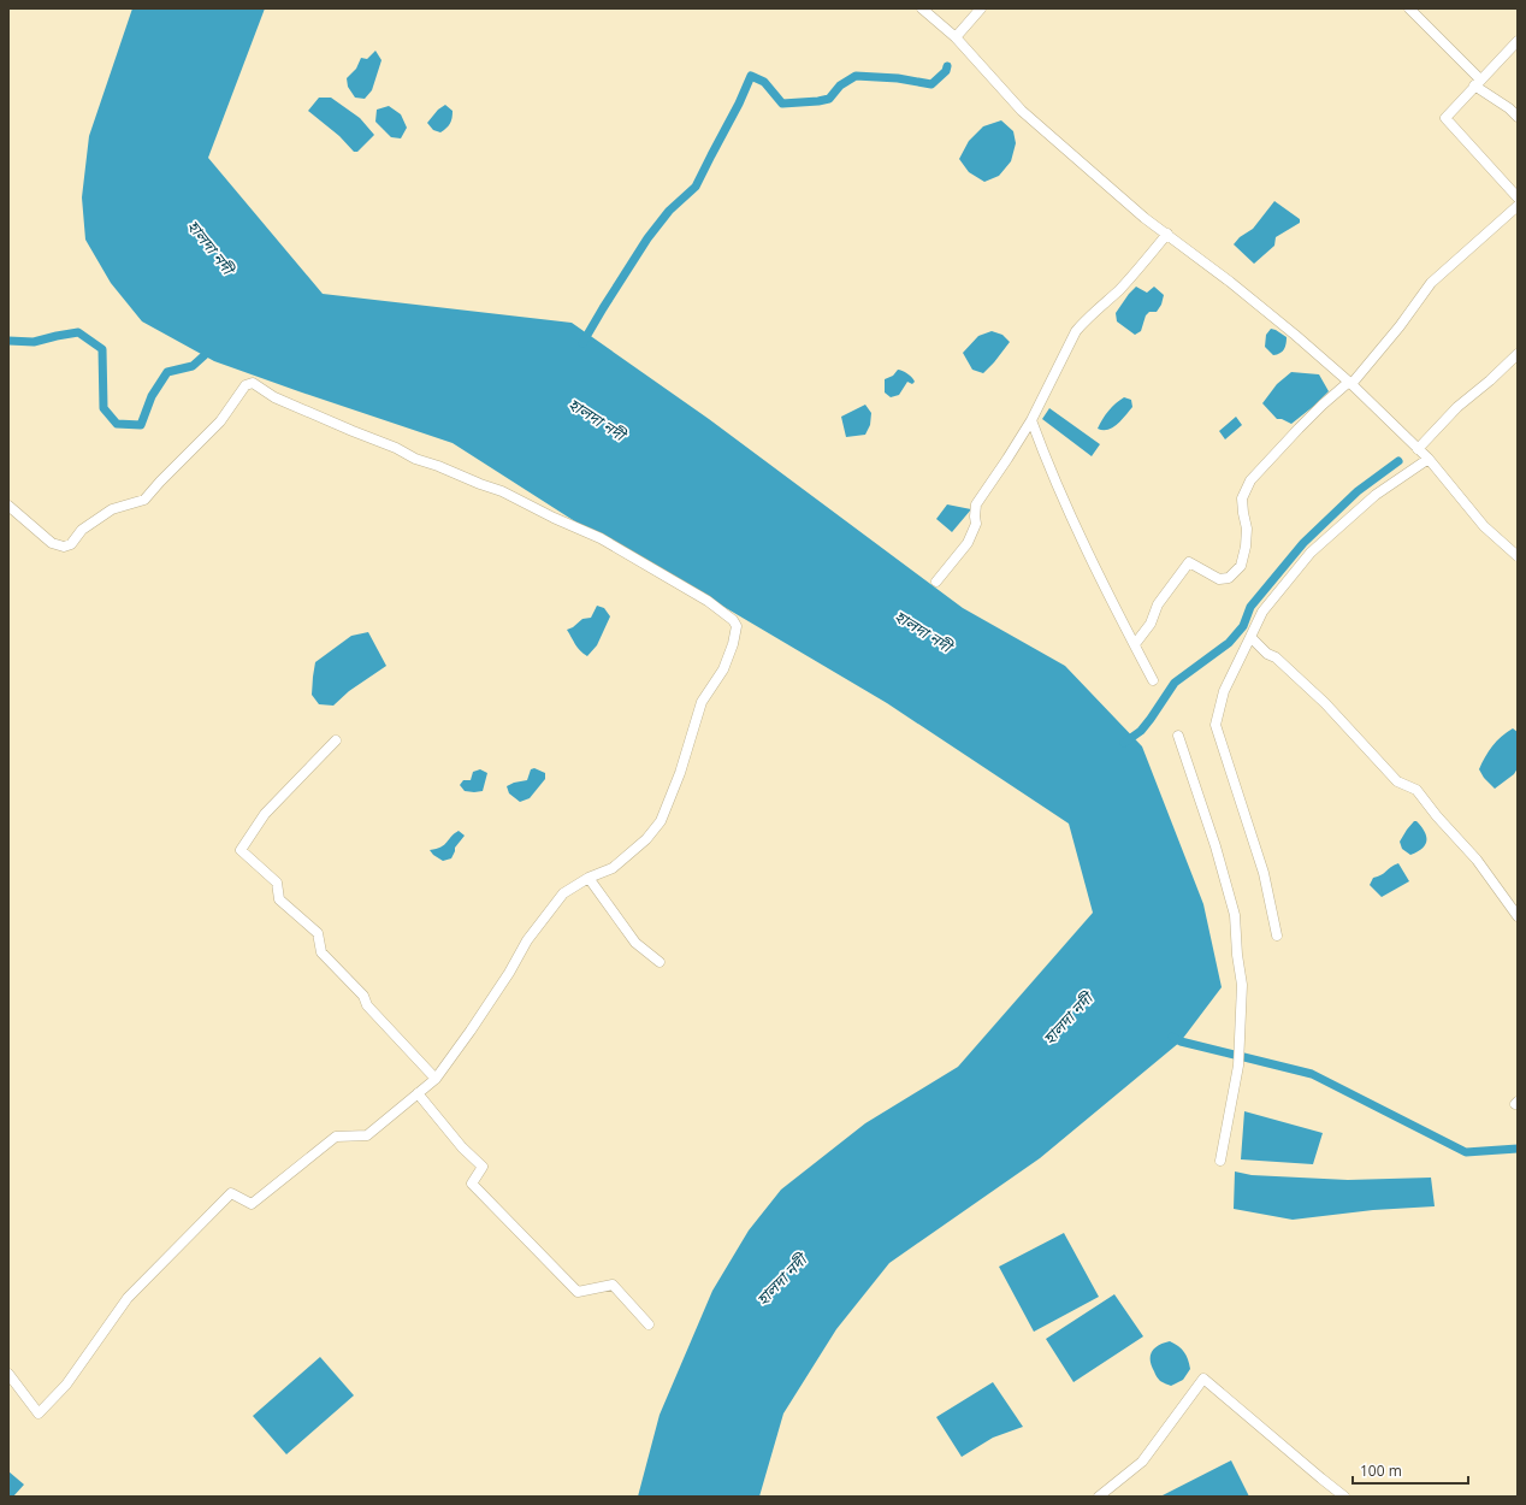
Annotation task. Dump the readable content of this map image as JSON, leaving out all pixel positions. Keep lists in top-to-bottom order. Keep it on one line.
{"water":["হালদা নদী"],"scale_bar":"100 m"}
